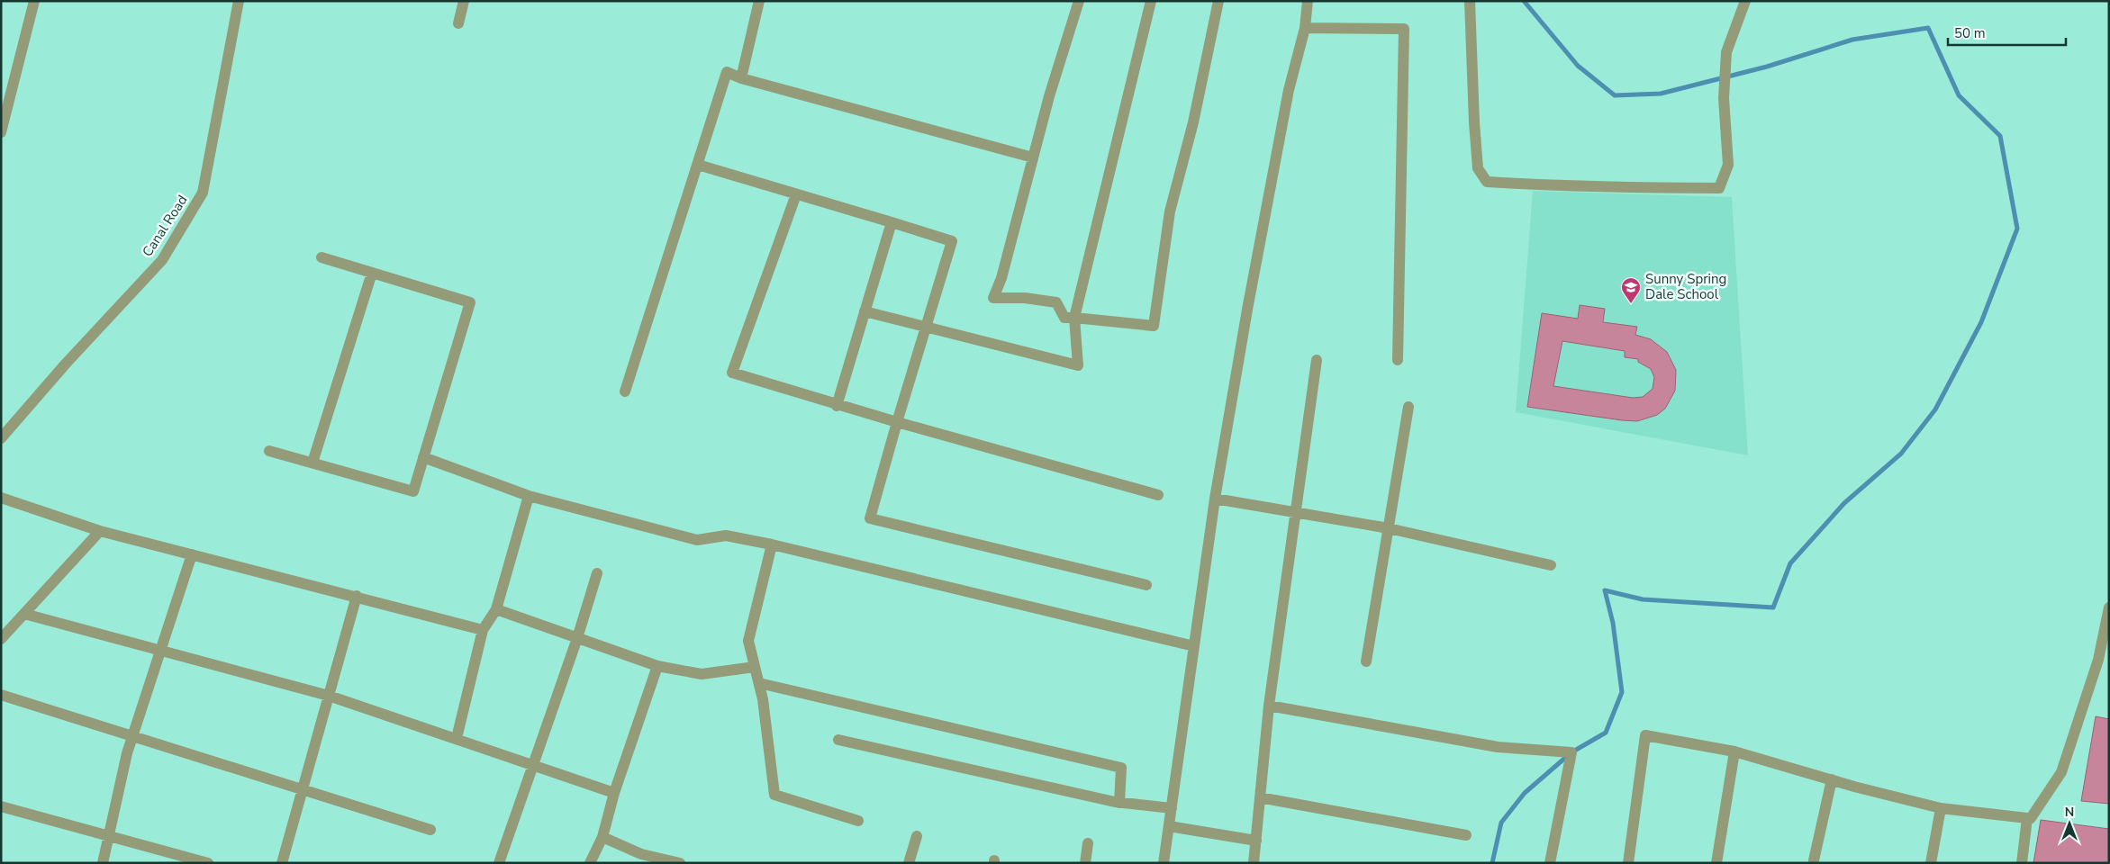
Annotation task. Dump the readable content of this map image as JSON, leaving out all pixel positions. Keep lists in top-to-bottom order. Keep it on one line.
{"streets":{"street":["Canal Road"]},"places":{"school or university":["Sunny Spring Dale School"]},"scale_bar":"50 m","north":"top"}
